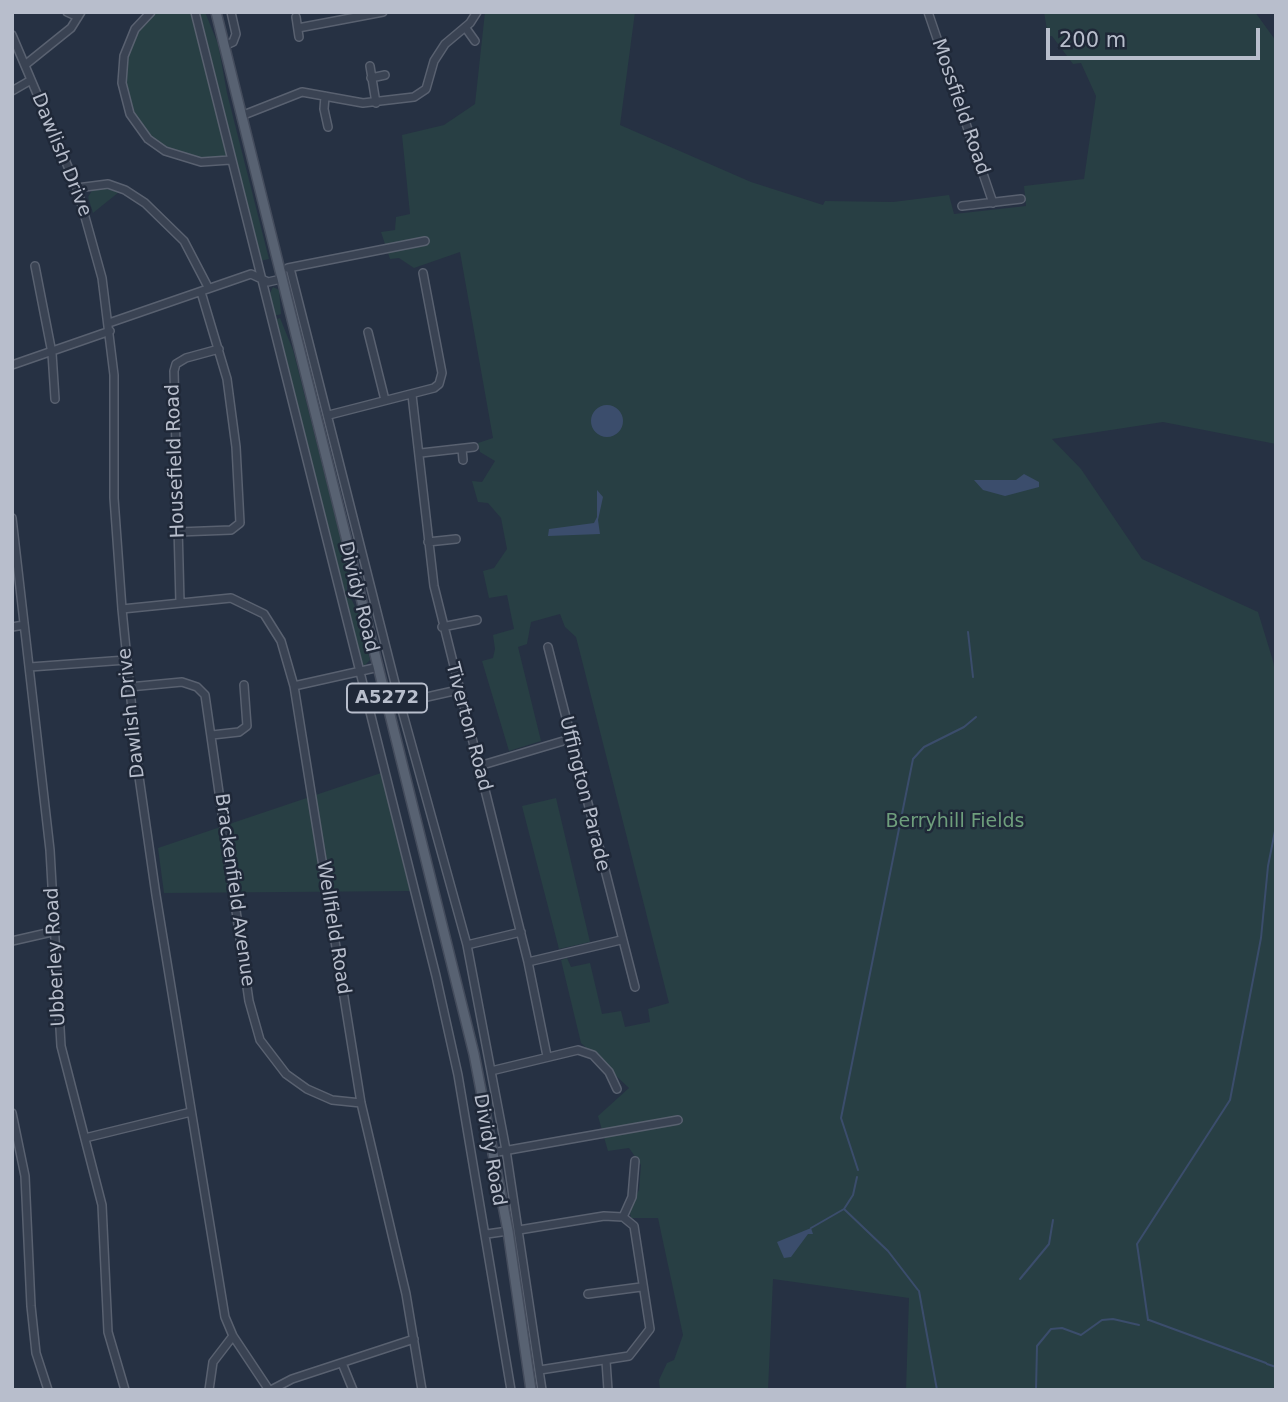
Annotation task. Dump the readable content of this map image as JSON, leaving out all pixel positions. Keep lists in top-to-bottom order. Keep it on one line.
{"streets":{"main road":["Dividy Road","A5272"],"street":["Mossfield Road","Dawlish Drive","Housefield Road","Tiverton Road","Uffington Parade","Brackenfield Avenue","Wellfield Road","Ubberley Road"]},"crossings":[["Dawlish Drive","Brackenfield Avenue"],["Dawlish Drive","Wellfield Road"],["Housefield Road","Wellfield Road"],["Brackenfield Avenue","Wellfield Road"]],"parks":["Berryhill Fields"],"scale_bar":"200 m"}
